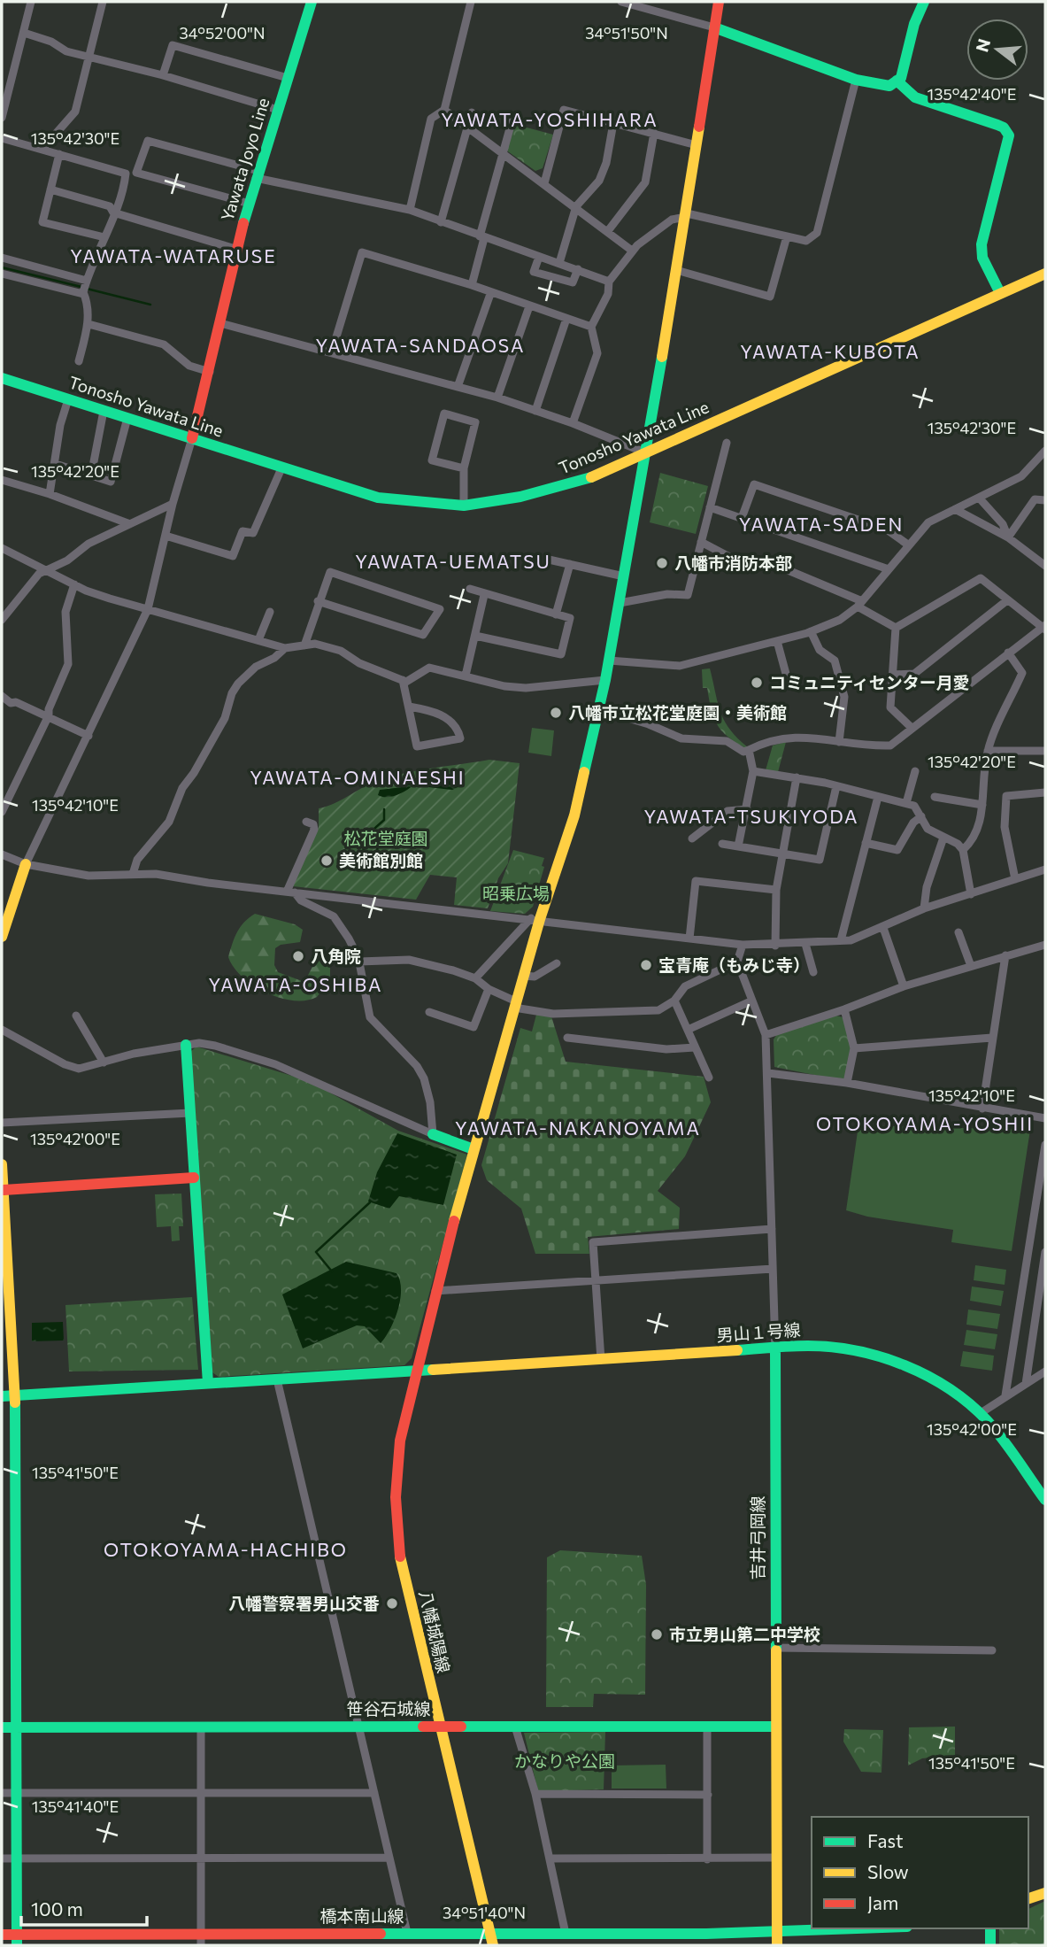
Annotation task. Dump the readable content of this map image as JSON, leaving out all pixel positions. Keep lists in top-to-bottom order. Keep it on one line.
{"streets":{"street":["Yawata Joyo Line","Tonosho Yawata Line","男山１号線","吉井弓岡線","八幡城陽線","笹谷石城線","橋本南山線"]},"crossings":[["Yawata Joyo Line","Tonosho Yawata Line"],["Tonosho Yawata Line","八幡城陽線"],["男山１号線","吉井弓岡線"],["男山１号線","八幡城陽線"],["吉井弓岡線","笹谷石城線"],["吉井弓岡線","橋本南山線"],["八幡城陽線","橋本南山線"]],"districts":["YAWATA-YOSHIHARA","YAWATA-WATARUSE","YAWATA-SANDAOSA","YAWATA-KUBOTA","YAWATA-SADEN","YAWATA-UEMATSU","YAWATA-OMINAESHI","YAWATA-TSUKIYODA","YAWATA-OSHIBA","OTOKOYAMA-YOSHII","YAWATA-NAKANOYAMA","OTOKOYAMA-HACHIBO"],"parks":["松花堂庭園","昭乗広場","かなりや公園"],"places":["八幡市消防本部","コミュニティセンター月愛","八幡市立松花堂庭園・美術館","美術館別館","八角院","宝青庵（もみじ寺）","八幡警察署男山交番","市立男山第二中学校"],"legend":["Fast","Slow","Jam"],"scale_bar":"100 m","north":"left","coordinates":["34°52'00\"N","34°51'50\"N","135°42'40\"E","135°42'30\"E","135°42'20\"E","135°42'10\"E","135°42'00\"E","135°41'50\"E","135°41'40\"E","34°51'40\"N"]}
